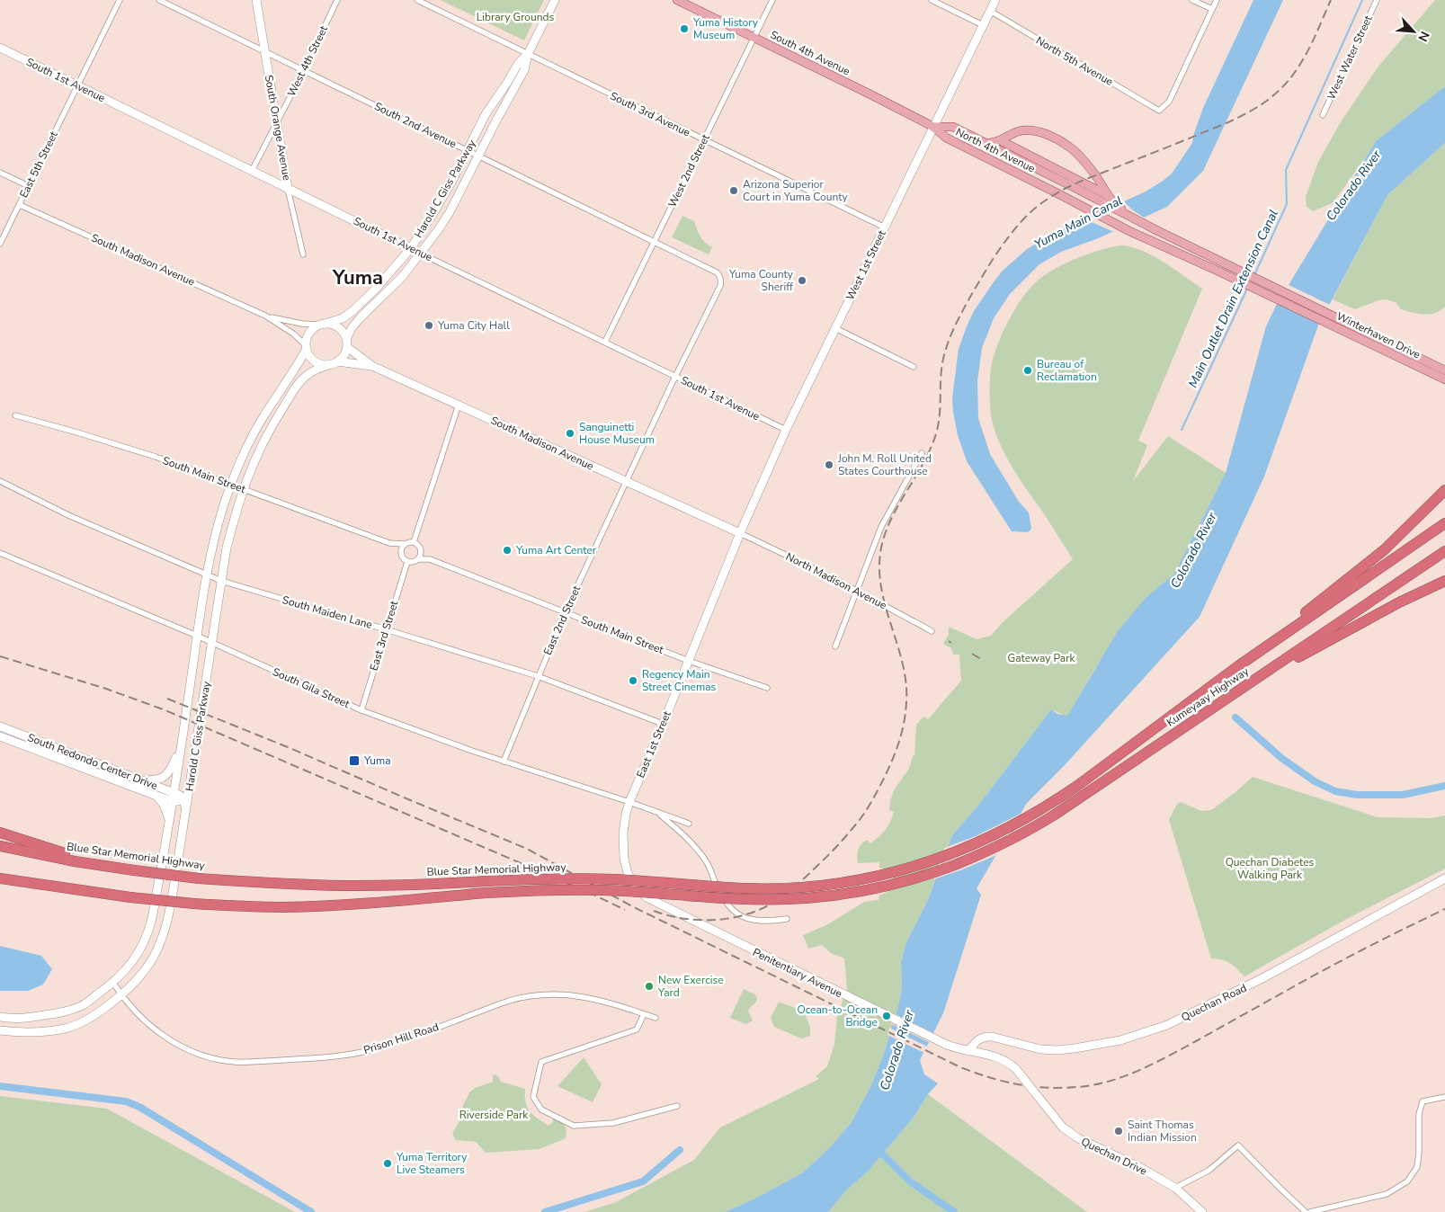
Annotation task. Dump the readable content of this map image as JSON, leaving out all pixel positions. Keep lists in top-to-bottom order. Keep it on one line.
{"streets":{"highway":["Kumeyaay Highway","Blue Star Memorial Highway"],"main road":["South 4th Avenue","North 4th Avenue","Winterhaven Drive"],"street":["West Water Street","West 4th Street","North 5th Avenue","South 1st Avenue","South 3rd Avenue","South 2nd Avenue","South Orange Avenue","East 5th Street","West 2nd Street","Harold C Giss Parkway","South Madison Avenue","West 1st Street","South Main Street","North Madison Avenue","South Maiden Lane","East 2nd Street","East 3rd Street","South Gila Street","East 1st Street","South Redondo Center Drive","Penitentiary Avenue","Quechan Road","Prison Hill Road","Quechan Drive"]},"crossings":[["South 4th Avenue","North 4th Avenue"],["South 4th Avenue","West 2nd Street"],["South 4th Avenue","West 1st Street"],["West 4th Street","South 1st Avenue"],["West 4th Street","South 2nd Avenue"],["West 4th Street","South Orange Avenue"],["North 5th Avenue","West 1st Street"],["South 1st Avenue","South 2nd Avenue"],["South 1st Avenue","South Orange Avenue"],["South 1st Avenue","East 5th Street"],["South 1st Avenue","West 2nd Street"],["South 1st Avenue","Harold C Giss Parkway"],["South 1st Avenue","West 1st Street"],["South 3rd Avenue","West 2nd Street"],["South 3rd Avenue","Harold C Giss Parkway"],["South 3rd Avenue","West 1st Street"],["South 2nd Avenue","South Orange Avenue"],["South 2nd Avenue","West 2nd Street"],["South 2nd Avenue","Harold C Giss Parkway"],["North 4th Avenue","West 1st Street"],["North 4th Avenue","Winterhaven Drive"],["East 5th Street","South Madison Avenue"],["Harold C Giss Parkway","South Madison Avenue"],["Harold C Giss Parkway","South Main Street"],["Harold C Giss Parkway","South Maiden Lane"],["Harold C Giss Parkway","South Gila Street"],["Harold C Giss Parkway","South Redondo Center Drive"],["Harold C Giss Parkway","Prison Hill Road"],["South Madison Avenue","West 1st Street"],["South Madison Avenue","North Madison Avenue"],["South Madison Avenue","East 2nd Street"],["South Madison Avenue","East 1st Street"],["West 1st Street","North Madison Avenue"],["West 1st Street","East 1st Street"],["South Main Street","East 2nd Street"],["South Main Street","East 3rd Street"],["South Main Street","East 1st Street"],["North Madison Avenue","East 1st Street"],["South Maiden Lane","East 2nd Street"],["South Maiden Lane","East 3rd Street"],["South Maiden Lane","East 1st Street"],["East 2nd Street","South Gila Street"],["East 3rd Street","South Gila Street"],["South Gila Street","East 1st Street"],["Kumeyaay Highway","Blue Star Memorial Highway"],["East 1st Street","Penitentiary Avenue"],["Penitentiary Avenue","Quechan Road"],["Penitentiary Avenue","Quechan Drive"],["Quechan Road","Quechan Drive"]],"districts":["Yuma"],"water":["Colorado River","Yuma Main Canal","Main Outlet Drain Extension Canal"],"parks":["Library Grounds","Gateway Park","Quechan Diabetes Walking Park","Riverside Park"],"places":{"other":["Yuma History Museum","Arizona Superior Court in Yuma County","Yuma County Sheriff","Yuma City Hall","Bureau of Reclamation","Sanguinetti House Museum","John M. Roll United States Courthouse","Yuma Art Center","Regency Main Street Cinemas","New Exercise Yard","Ocean-to-Ocean Bridge","Saint Thomas Indian Mission","Yuma Territory Live Steamers"],"transit":["Yuma"]},"north":"bottom right"}
